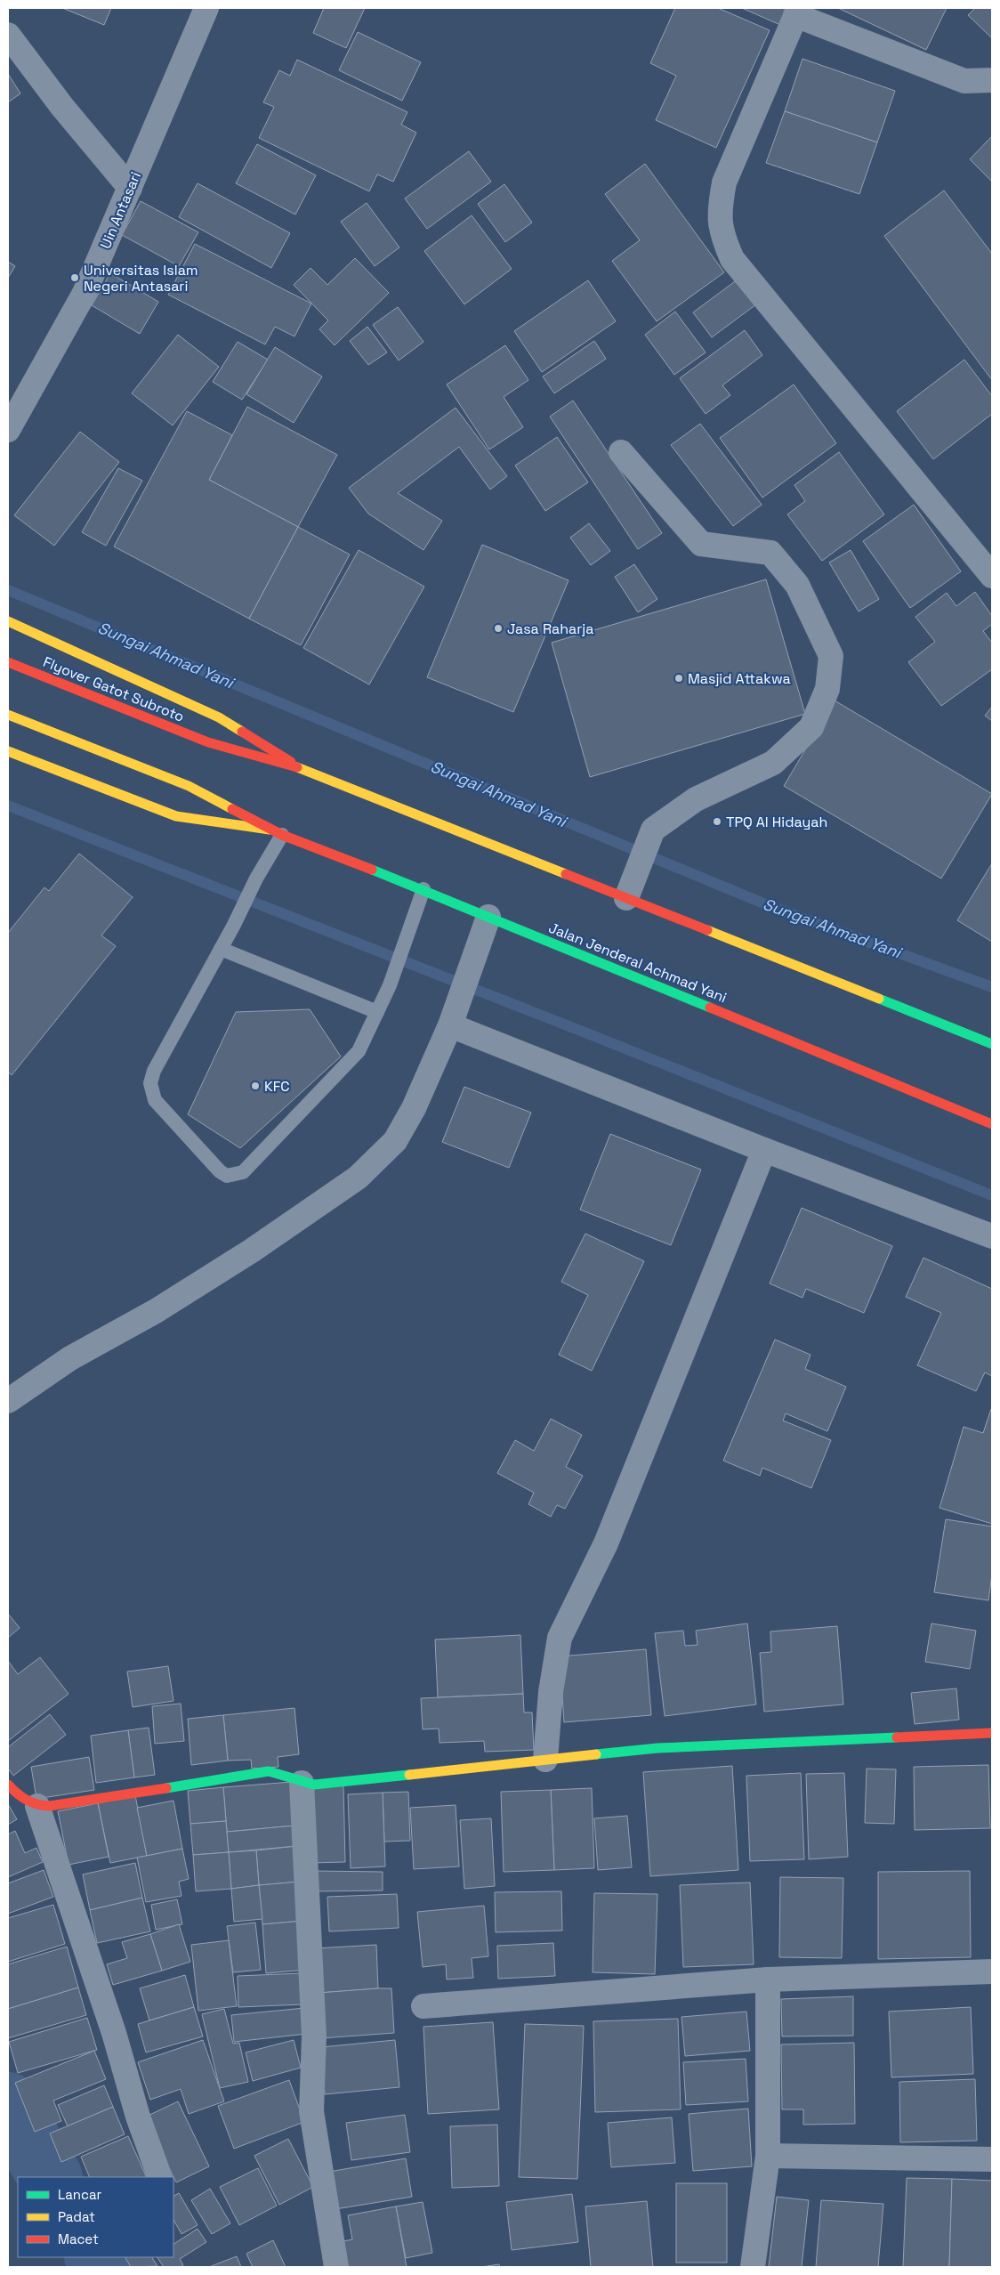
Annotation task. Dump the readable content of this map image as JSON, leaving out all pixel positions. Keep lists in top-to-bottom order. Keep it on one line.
{"streets":{"main road":["Flyover Gatot Subroto","Jalan Jenderal Achmad Yani"],"street":["Uin Antasari"]},"water":["Sungai Ahmad Yani"],"places":["Universitas Islam Negeri Antasari","Jasa Raharja","Masjid Attakwa","TPQ Al Hidayah","KFC"],"legend":["Lancar","Padat","Macet"]}
